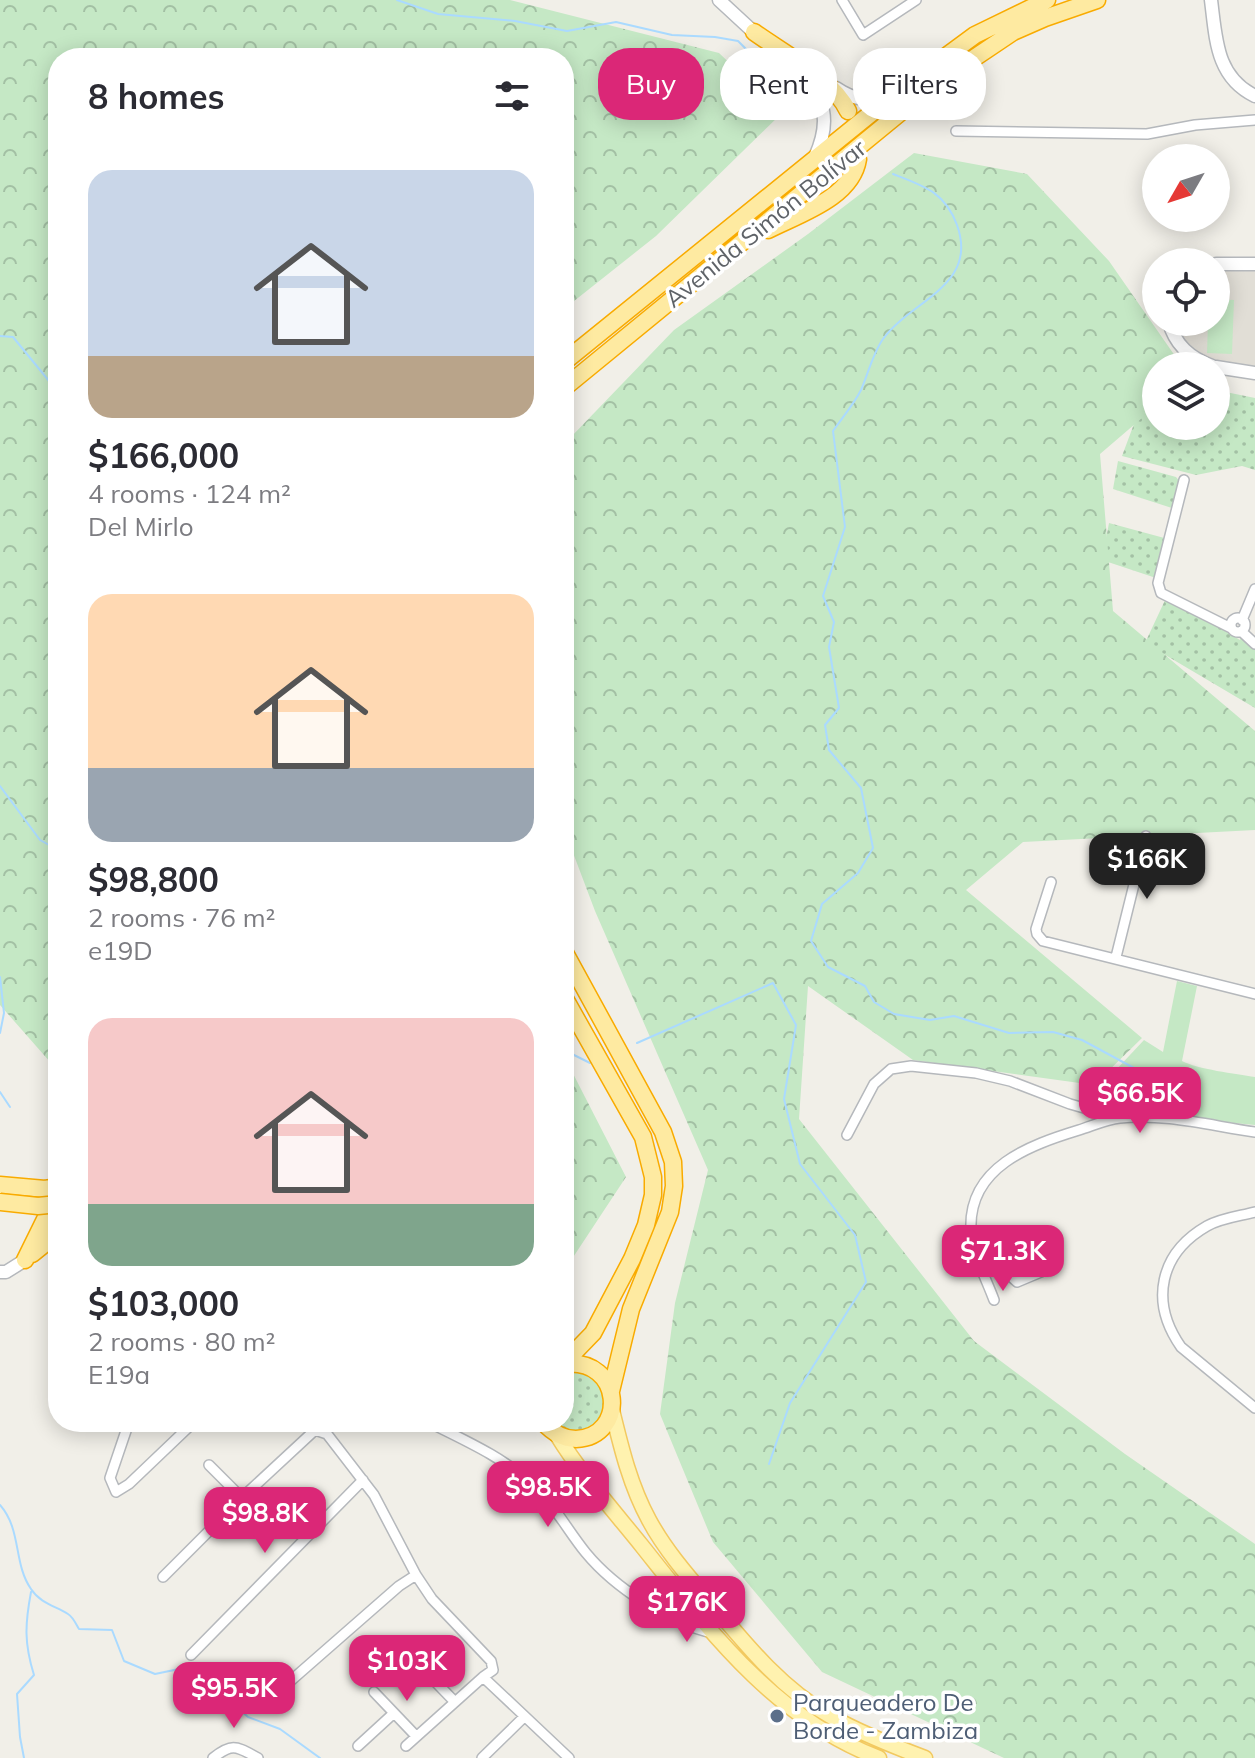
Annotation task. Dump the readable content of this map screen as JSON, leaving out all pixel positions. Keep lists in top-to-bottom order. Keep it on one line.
{"streets":{"highway":["Avenida Simón Bolívar"]},"places":["Parqueadero De Borde - Zambiza"],"north":"bottom left","page":{"chip":["Buy","Rent","Filters"],"heading":"8 homes","list":[{"name":"$166,000","note":"4 rooms · 124 m² · Del Mirlo"},{"name":"$98,800","note":"2 rooms · 76 m² · e19D"},{"name":"$103,000","note":"2 rooms · 80 m² · E19a"}],"price":["$166K","$66.5K","$71.3K","$98.5K","$98.8K","$176K","$103K","$95.5K"]}}
